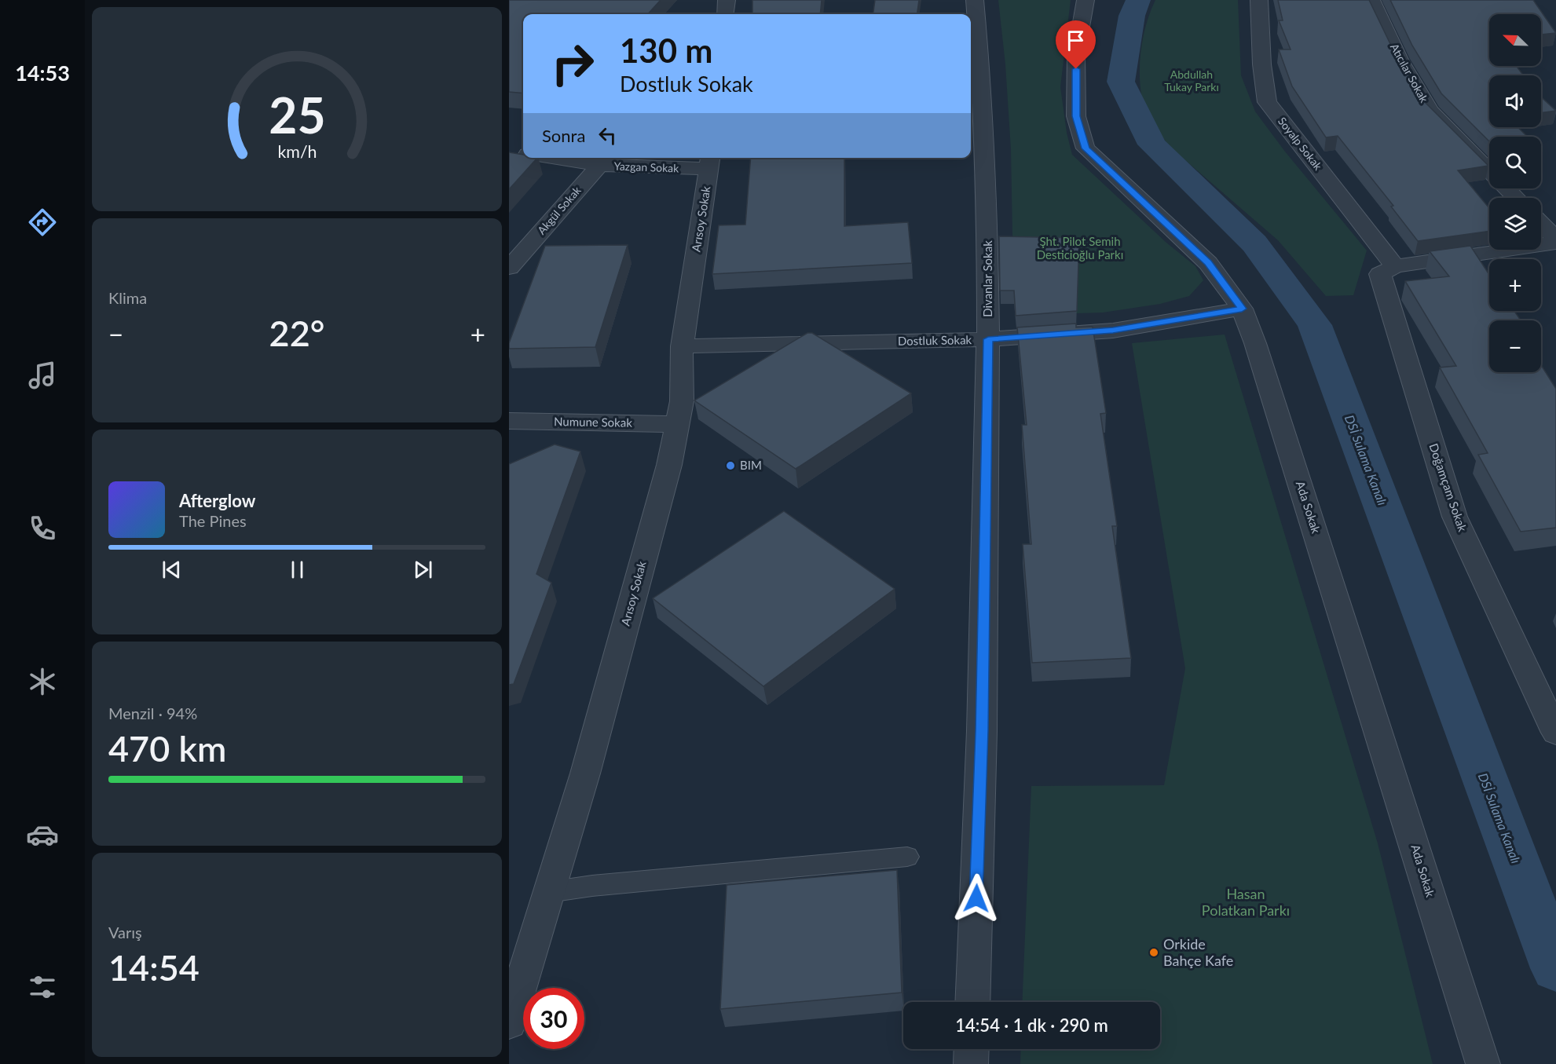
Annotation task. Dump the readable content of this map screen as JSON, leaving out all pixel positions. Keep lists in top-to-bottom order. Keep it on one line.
{"streets":{"street":["Atıcılar Sokak","Soyalp Sokak","Yazgan Sokak","Akgül Sokak","Arısoy Sokak","Divanlar Sokak","Dostluk Sokak","Numune Sokak","Doğamçam Sokak","Ada Sokak"]},"crossings":[["Soyalp Sokak","Doğamçam Sokak"],["Yazgan Sokak","Akgül Sokak"],["Yazgan Sokak","Arısoy Sokak"],["Arısoy Sokak","Dostluk Sokak"],["Arısoy Sokak","Numune Sokak"],["Divanlar Sokak","Dostluk Sokak"],["Dostluk Sokak","Ada Sokak"]],"water":["DSİ Sulama Kanalı"],"parks":["Abdullah Tukay Parkı","Şht. Pilot Semih Desticioğlu Parkı","Hasan Polatkan Parkı"],"places":["BIM","Orkide Bahçe Kafe"],"north":"top left","page":{"tabs":"14:53","map_buttons":["+","−"],"turn":["130 m","Dostluk Sokak"],"then":"Sonra","tile":["Klima",["Menzil · 94%","470 km"],["Varış","14:54"]],"heat":["−","22°","+"],"song":["Afterglow","The Pines"],"limit":"30","trip":"14:54 · 1 dk · 290 m","gauge":["25","km/h"]}}
